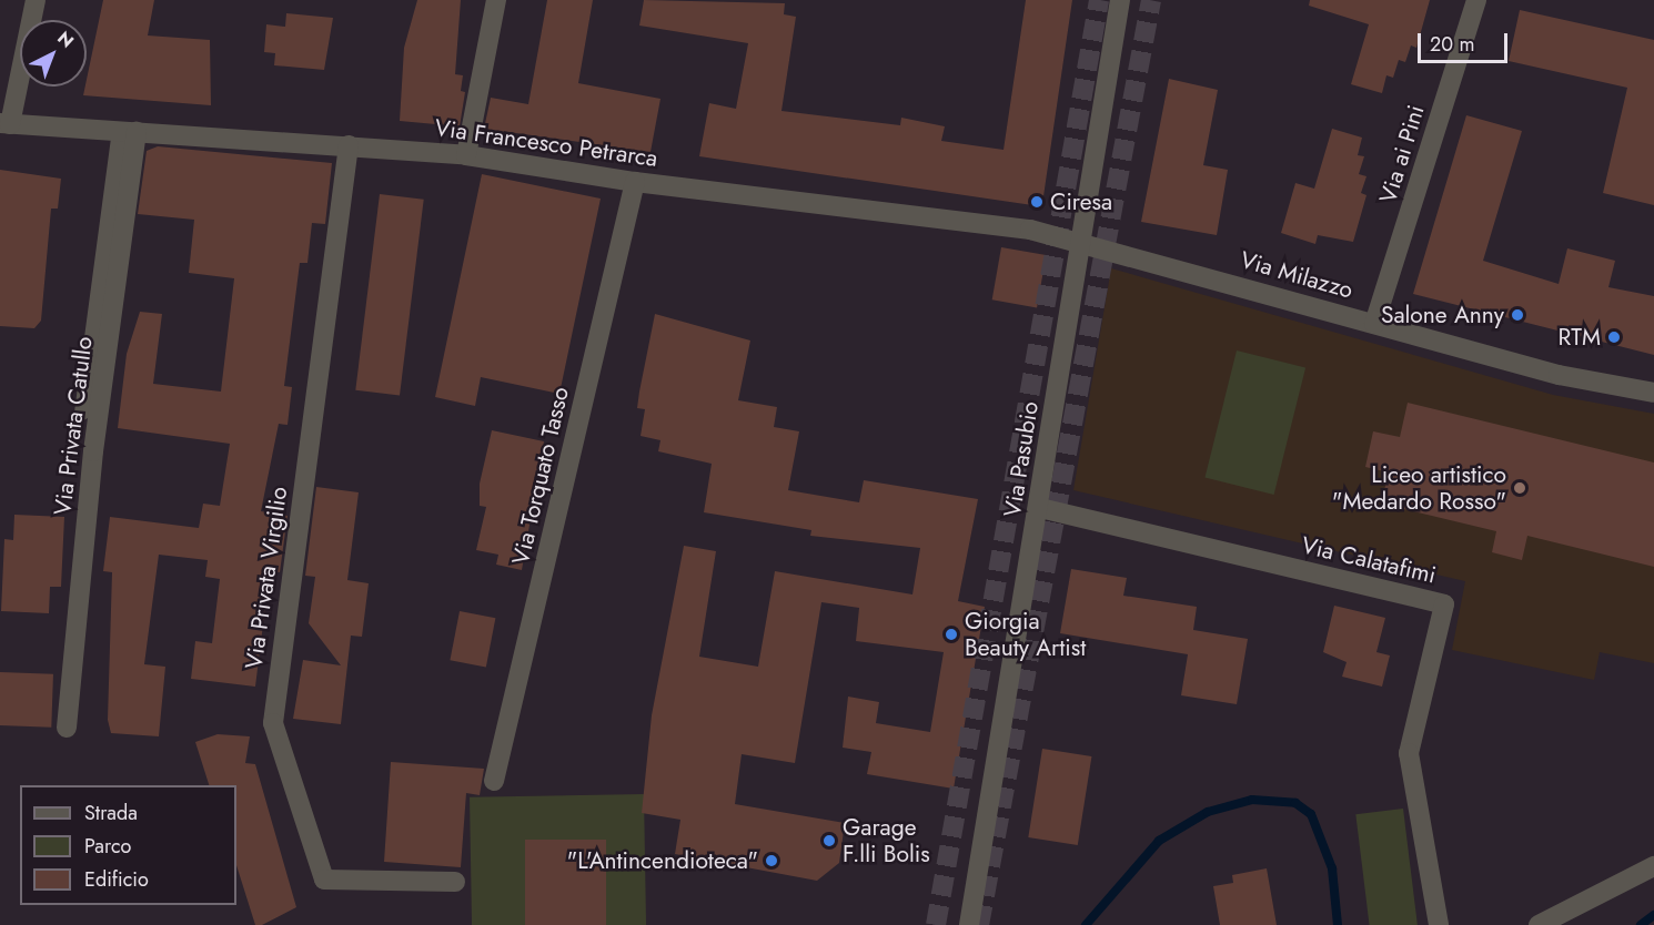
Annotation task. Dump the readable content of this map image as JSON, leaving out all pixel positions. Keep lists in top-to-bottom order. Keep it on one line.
{"streets":{"street":["Via Francesco Petrarca","Via ai Pini","Via Milazzo","Via Privata Catullo","Via Pasubio","Via Torquato Tasso","Via Calatafimi","Via Privata Virgilio"]},"crossings":[["Via Francesco Petrarca","Via Milazzo"],["Via Francesco Petrarca","Via Privata Catullo"],["Via Francesco Petrarca","Via Pasubio"],["Via Francesco Petrarca","Via Torquato Tasso"],["Via Francesco Petrarca","Via Privata Virgilio"],["Via ai Pini","Via Milazzo"],["Via Milazzo","Via Pasubio"],["Via Pasubio","Via Calatafimi"]],"places":["Ciresa","Salone Anny","RTM","Liceo artistico \"Medardo Rosso\"","Giorgia Beauty Artist","Garage F.lli Bolis","\"L'Antincendioteca\""],"legend":["Strada","Parco","Edificio"],"scale_bar":"20 m","north":"top right"}
